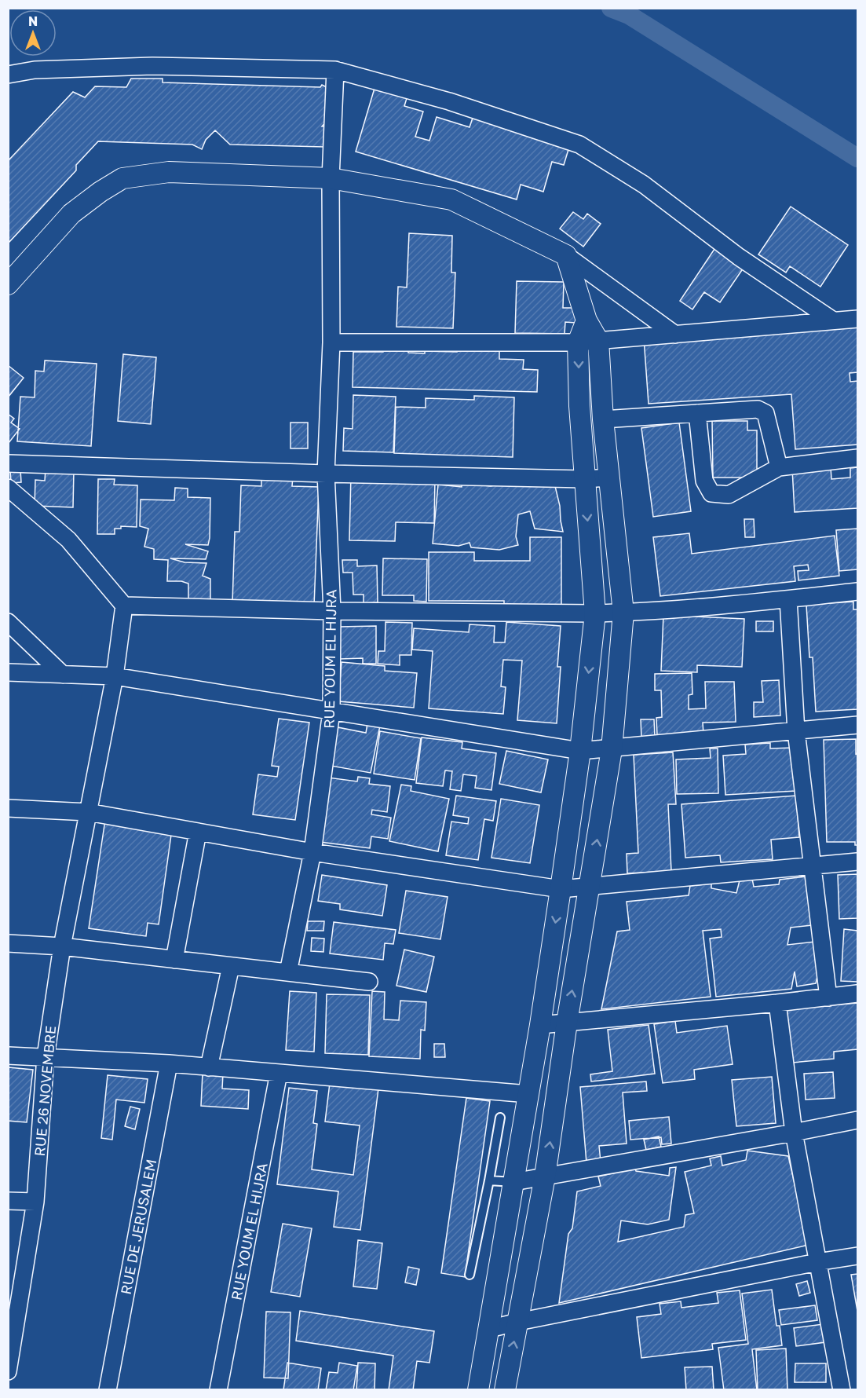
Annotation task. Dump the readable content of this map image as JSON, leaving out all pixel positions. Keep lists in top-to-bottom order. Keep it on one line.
{"streets":{"street":["RUE YOUM EL HIJRA","RUE 26 NOVEMBRE","RUE DE JERUSALEM"]},"north":"top"}
